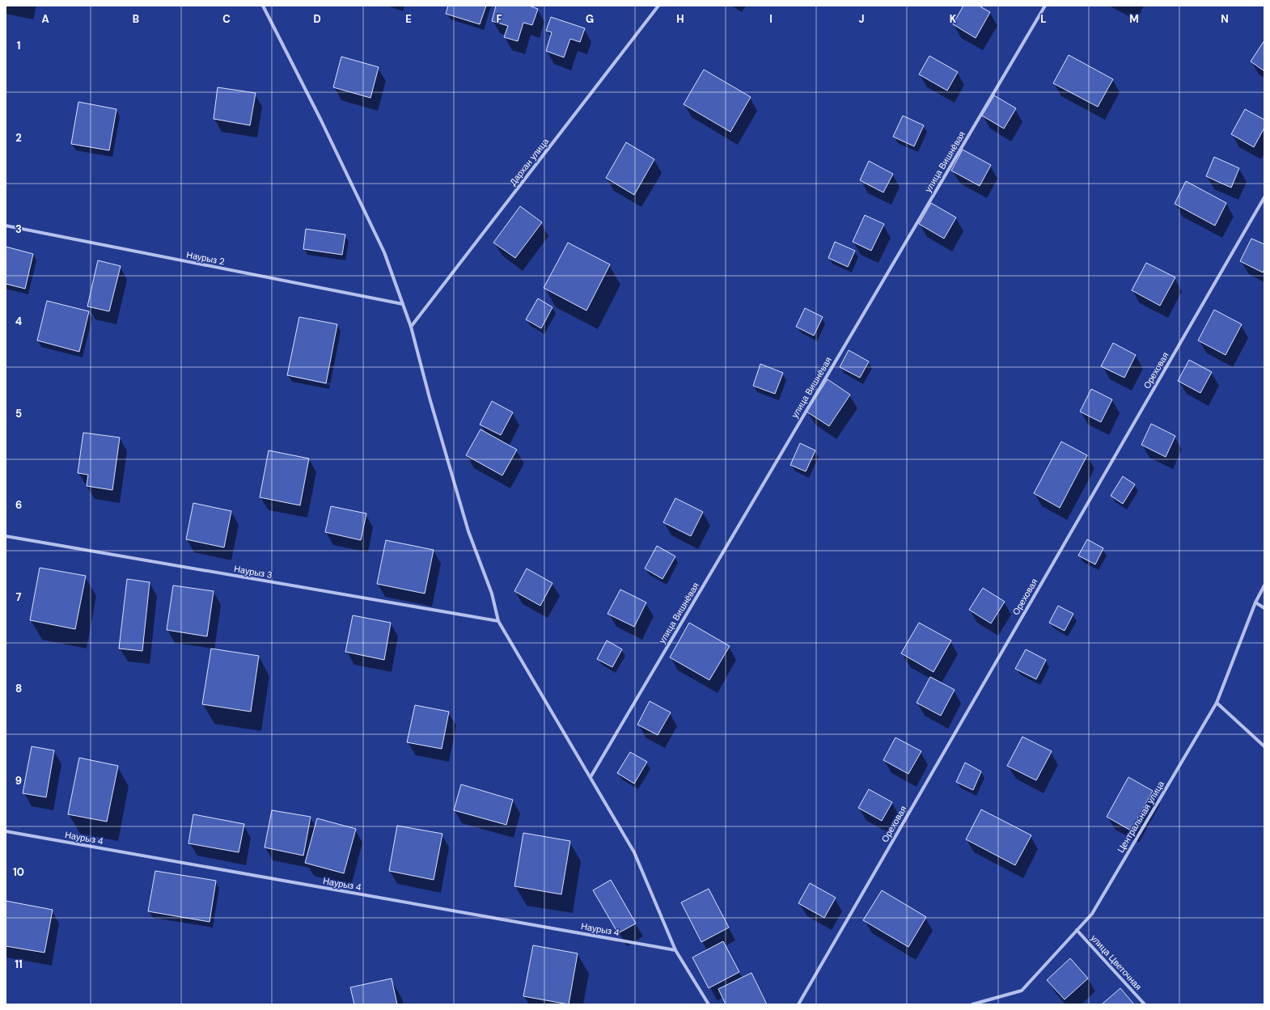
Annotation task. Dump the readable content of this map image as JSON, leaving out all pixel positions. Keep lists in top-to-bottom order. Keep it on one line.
{"streets":{"street":["Дархан улица","улица Вишнёвая","Наурыз 2","Ореховая","Наурыз 3","Центральная улица","Наурыз 4","улица Цветочная"]},"crossings":[["Центральная улица","улица Цветочная"]],"grid":{"columns":["A","B","C","D","E","F","G","H","I","J","K","L","M","N"],"rows":["1","2","3","4","5","6","7","8","9","10","11"]}}
